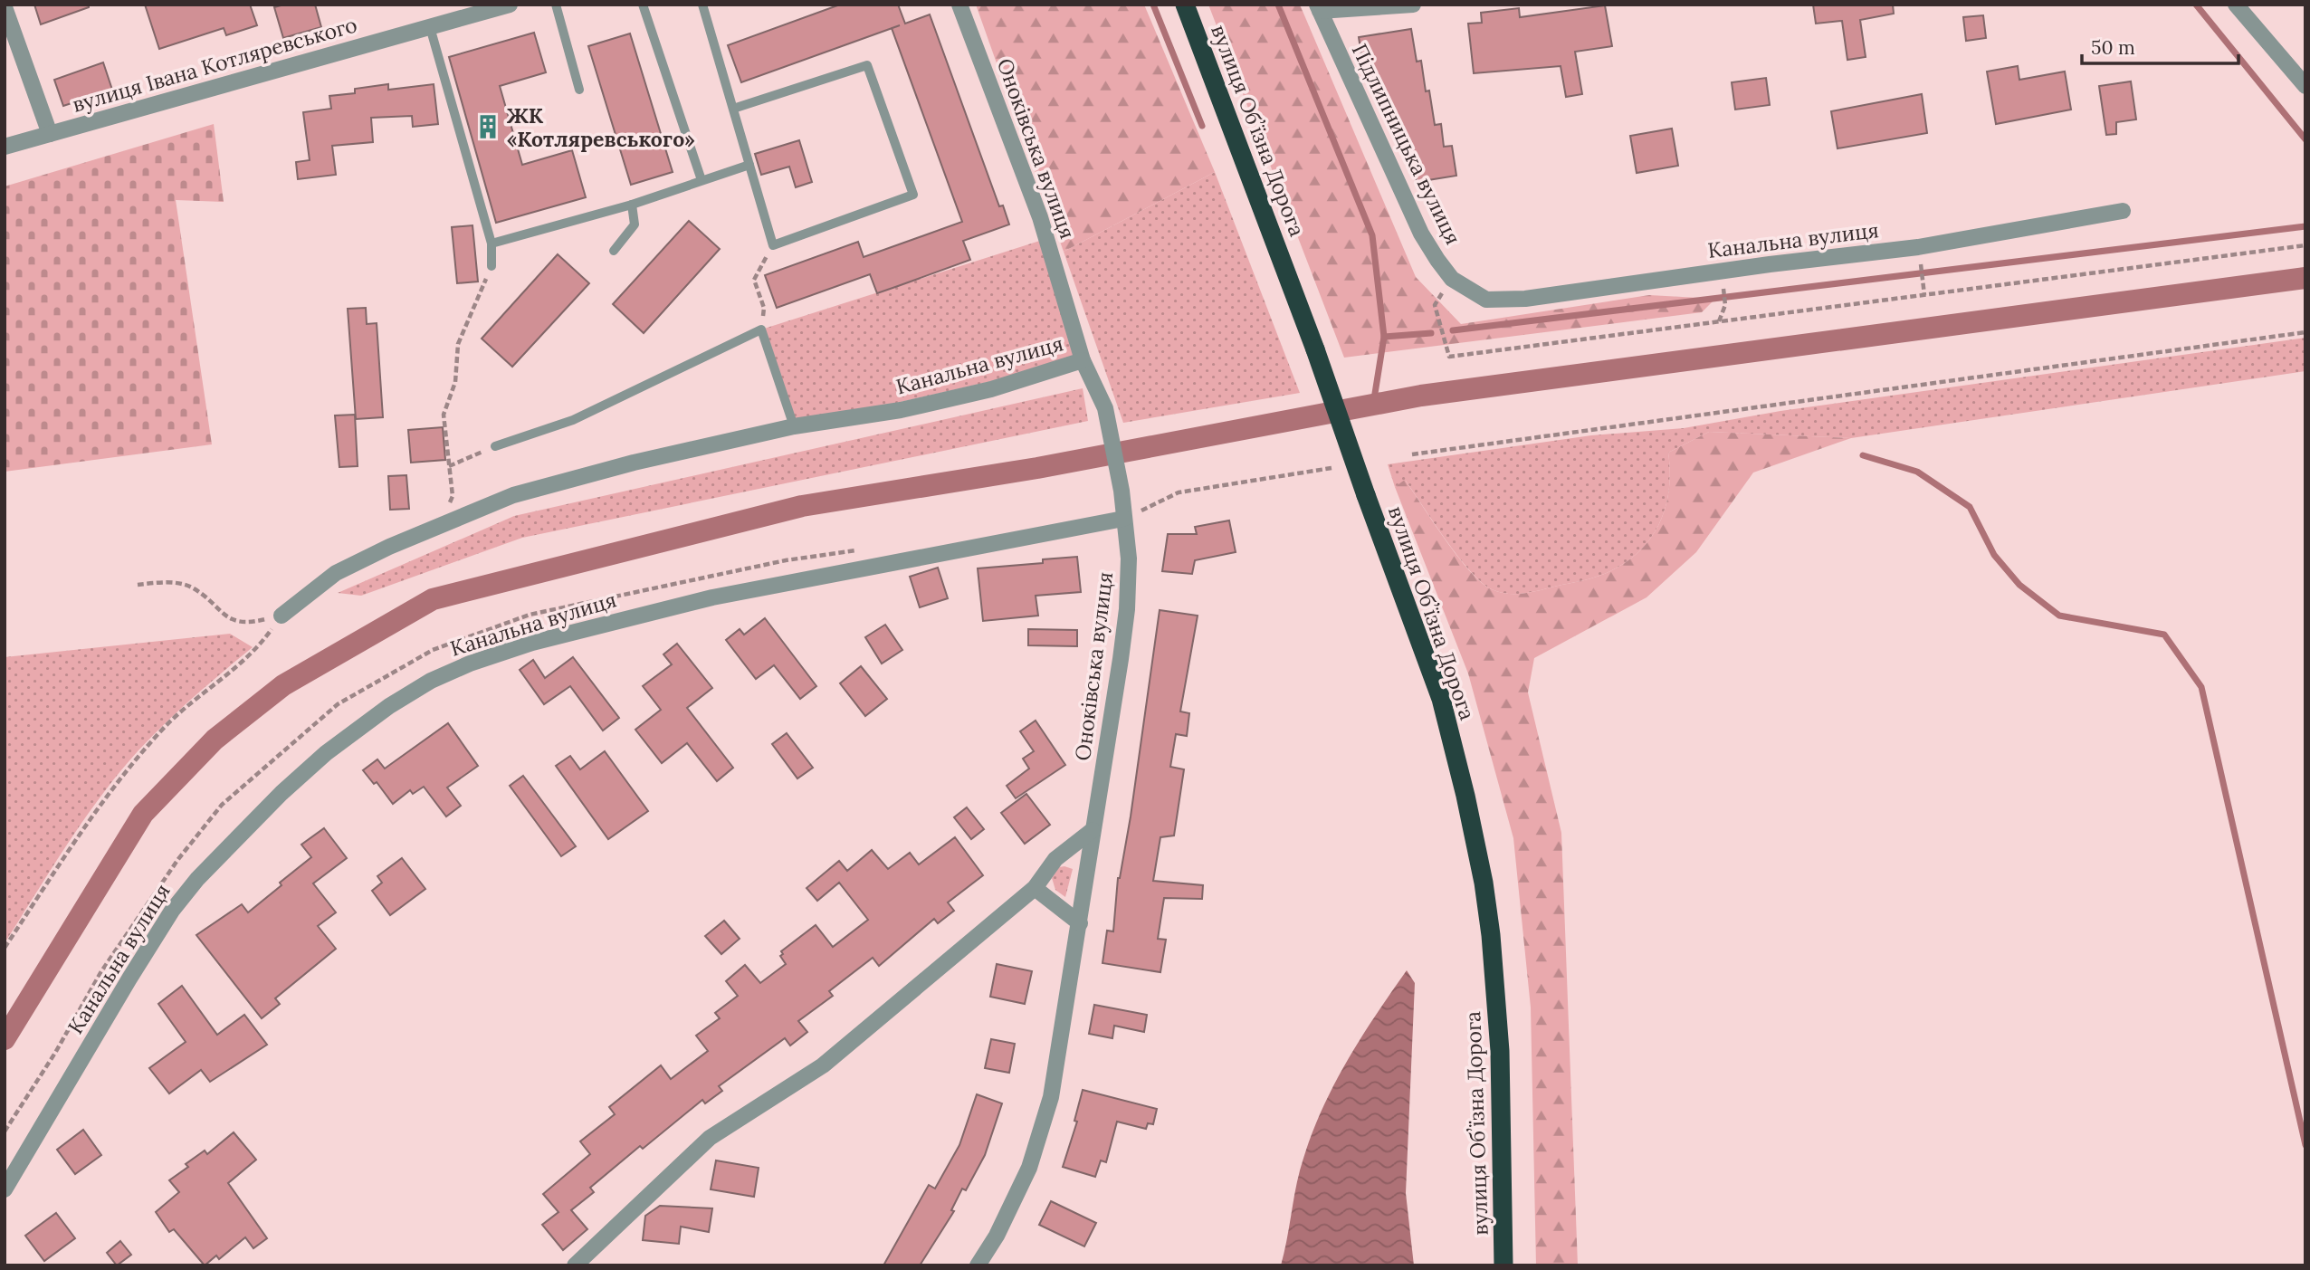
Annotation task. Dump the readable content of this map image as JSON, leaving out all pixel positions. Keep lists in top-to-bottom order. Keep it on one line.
{"streets":{"highway":["вулиця Обʼїзна Дорога"],"street":["вулиця Івана Котляревського","Підлипницька вулиця","Оноківська вулиця","Канальна вулиця"]},"crossings":[["Підлипницька вулиця","Канальна вулиця"],["Оноківська вулиця","Канальна вулиця"]],"places":{"building":["ЖК «Котляревського»"]},"scale_bar":"50 m"}
